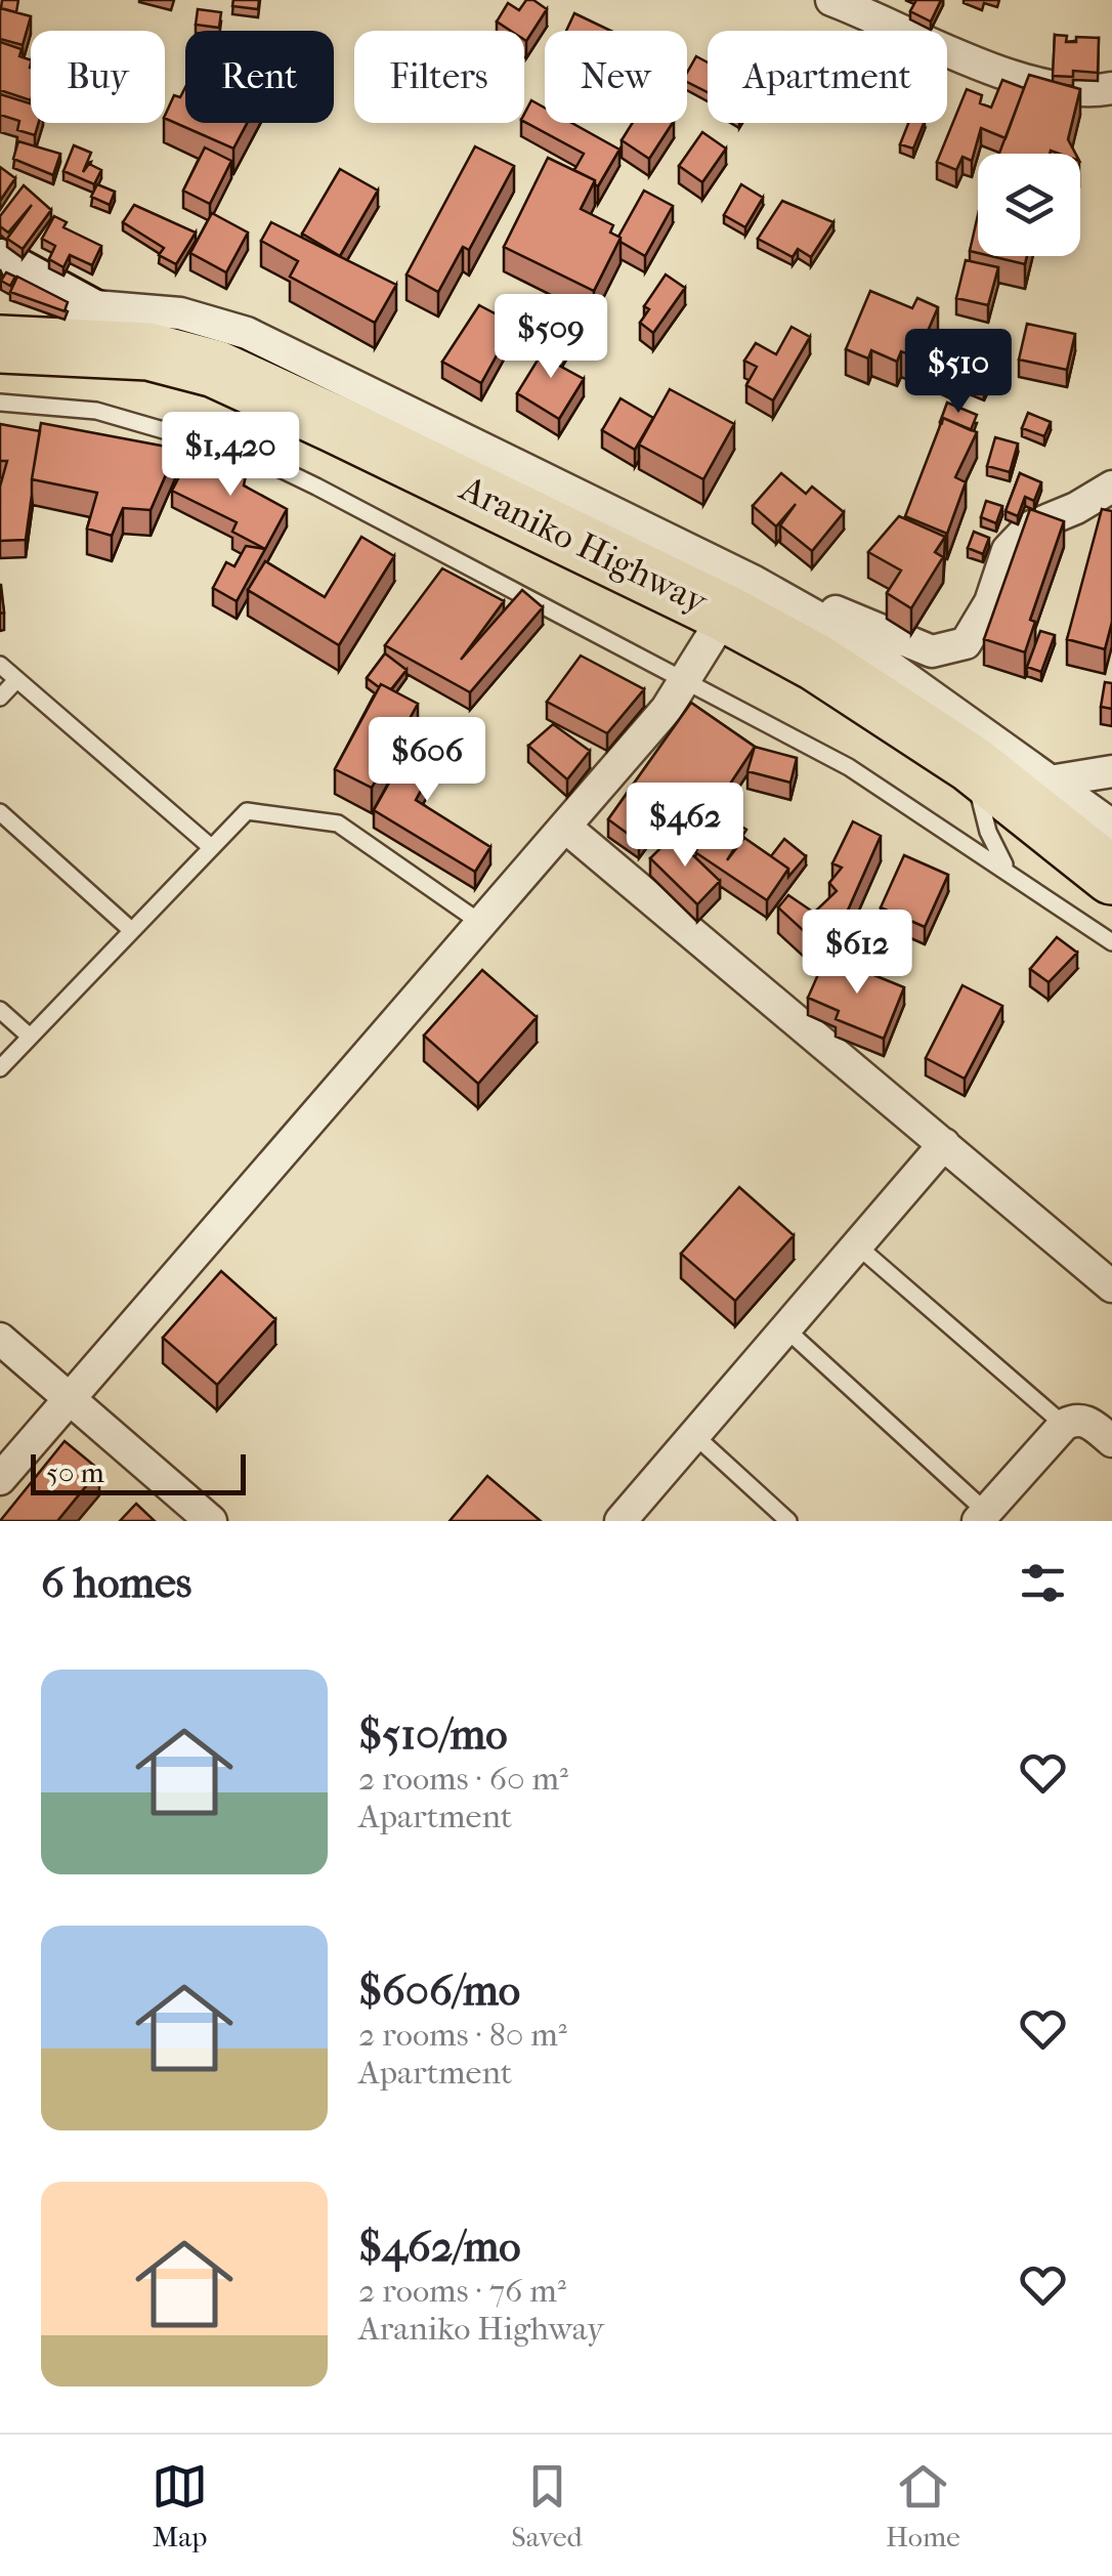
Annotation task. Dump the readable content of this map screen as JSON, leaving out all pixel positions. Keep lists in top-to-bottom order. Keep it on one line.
{"streets":{"highway":["Araniko Highway"]},"scale_bar":"50 m","page":{"chip":["Buy","Rent","Filters","New","Apartment"],"price":["$509","$510","$1,420","$606","$462","$612"],"scale":"50 m","heading":"6 homes","list":[{"name":"$510/mo","note":"2 rooms · 60 m² · Apartment"},{"name":"$606/mo","note":"2 rooms · 80 m² · Apartment"},{"name":"$462/mo","note":"2 rooms · 76 m² · Araniko Highway"}],"tabs":["Map","Saved","Home"]}}
